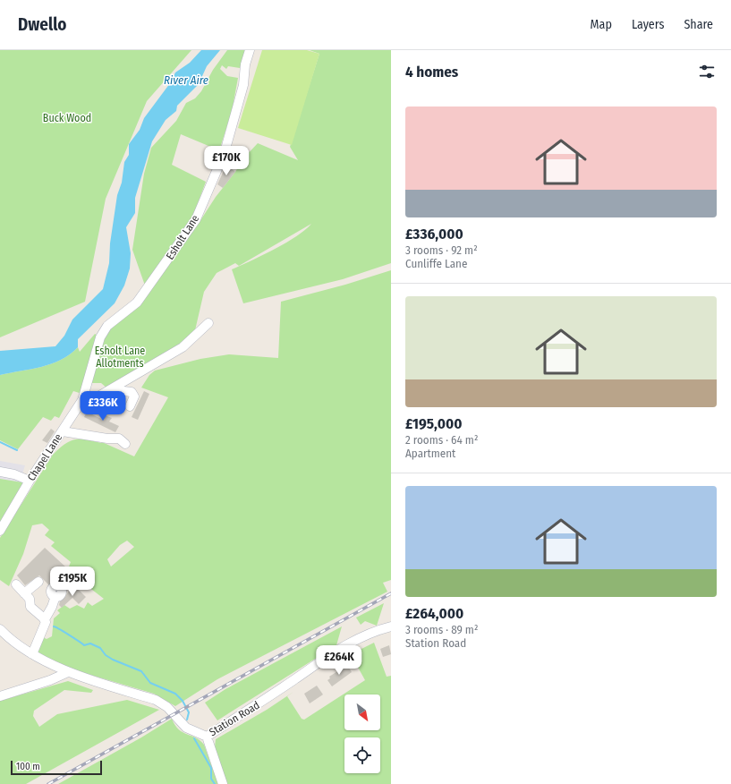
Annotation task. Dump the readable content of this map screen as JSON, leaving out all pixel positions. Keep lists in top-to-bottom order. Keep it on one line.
{"streets":{"street":["Esholt Lane","Chapel Lane","Station Road"]},"crossings":[["Esholt Lane","Chapel Lane"]],"water":["River Aire"],"parks":["Buck Wood","Esholt Lane Allotments"],"scale_bar":"100 m","north":"bottom right","page":{"header":"Dwello","nav":["Map","Layers","Share"],"heading":"4 homes","list":[{"name":"£336,000","note":"3 rooms · 92 m² · Cunliffe Lane"},{"name":"£195,000","note":"2 rooms · 64 m² · Apartment"},{"name":"£264,000","note":"3 rooms · 89 m² · Station Road"}],"price":["£170K","£336K","£195K","£264K"],"scale":"100 m"}}
